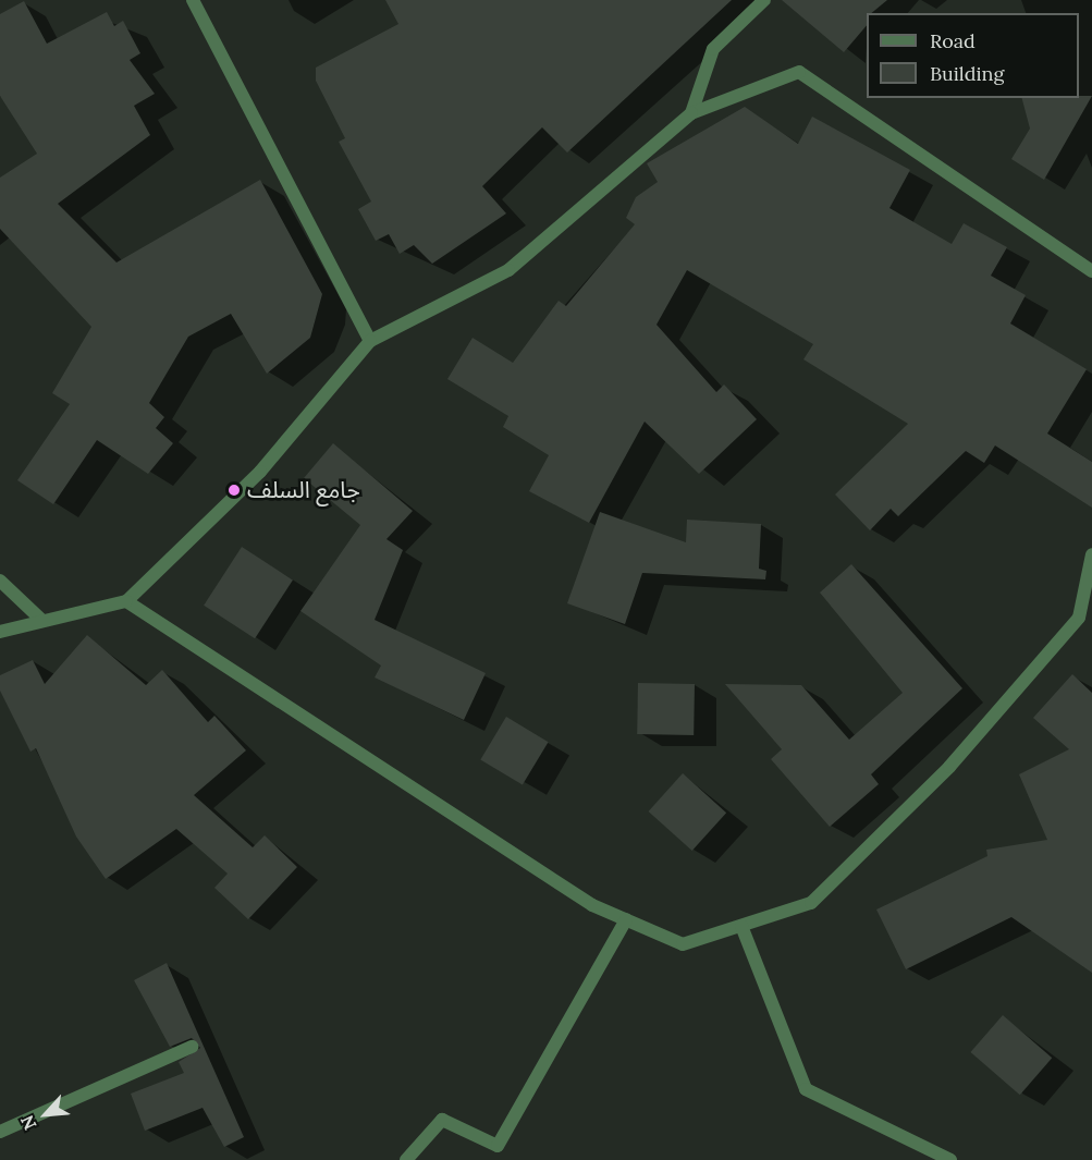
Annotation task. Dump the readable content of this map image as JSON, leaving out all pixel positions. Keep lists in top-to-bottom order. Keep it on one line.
{"places":["جامع السلف"],"legend":["Road","Building"],"north":"bottom left"}
